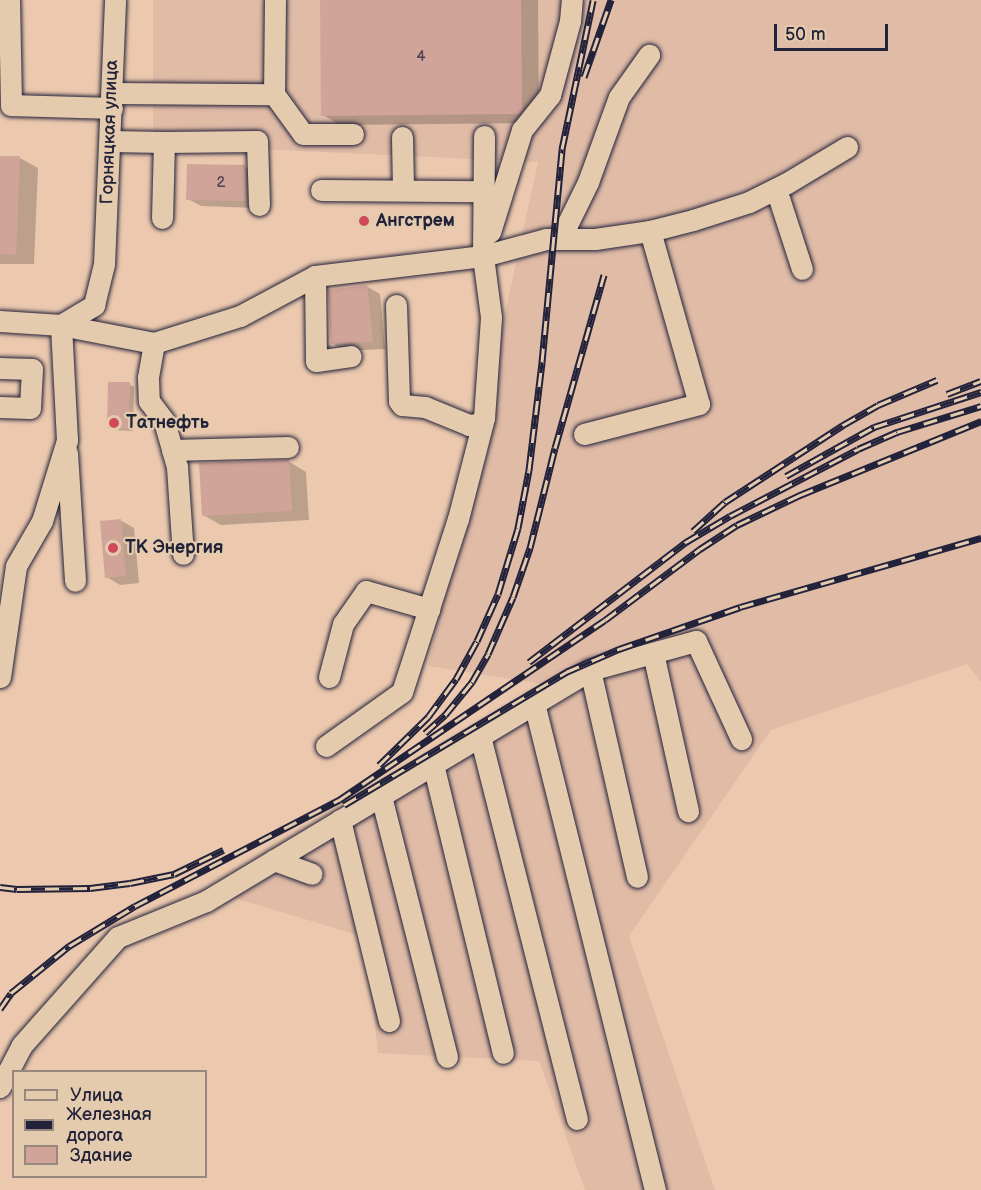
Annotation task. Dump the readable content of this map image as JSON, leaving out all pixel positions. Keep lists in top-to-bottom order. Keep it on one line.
{"streets":{"street":["Горняцкая улица"]},"places":["Ангстрем","Татнефть","ТК Энергия"],"house_numbers":["4","2"],"legend":["Улица","Железная дорога","Здание"],"scale_bar":"50 m"}
